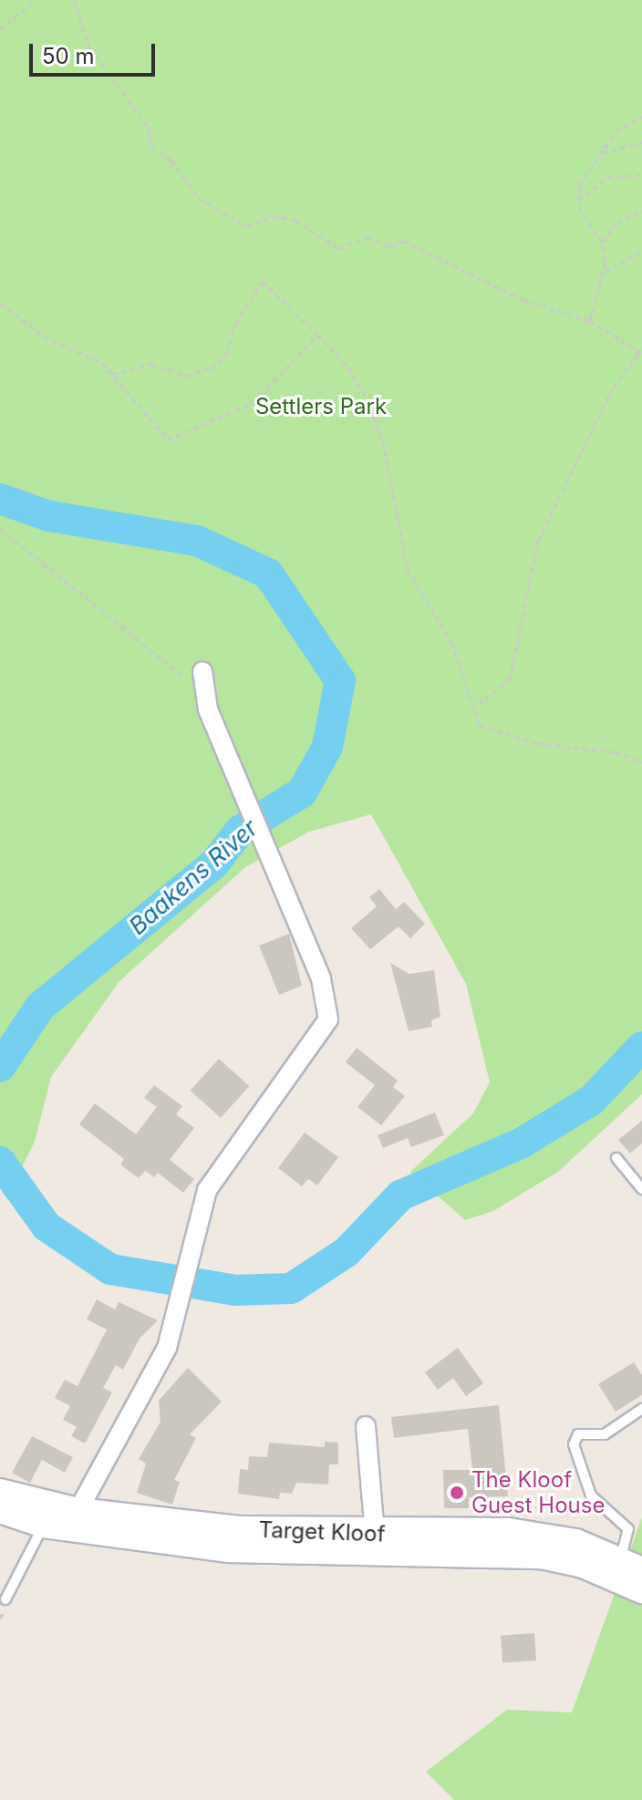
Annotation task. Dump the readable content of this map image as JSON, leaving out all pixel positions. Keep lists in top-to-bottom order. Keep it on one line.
{"streets":{"main road":["Target Kloof"]},"water":["Baakens River"],"parks":["Settlers Park"],"places":["The Kloof Guest House"],"scale_bar":"50 m"}
